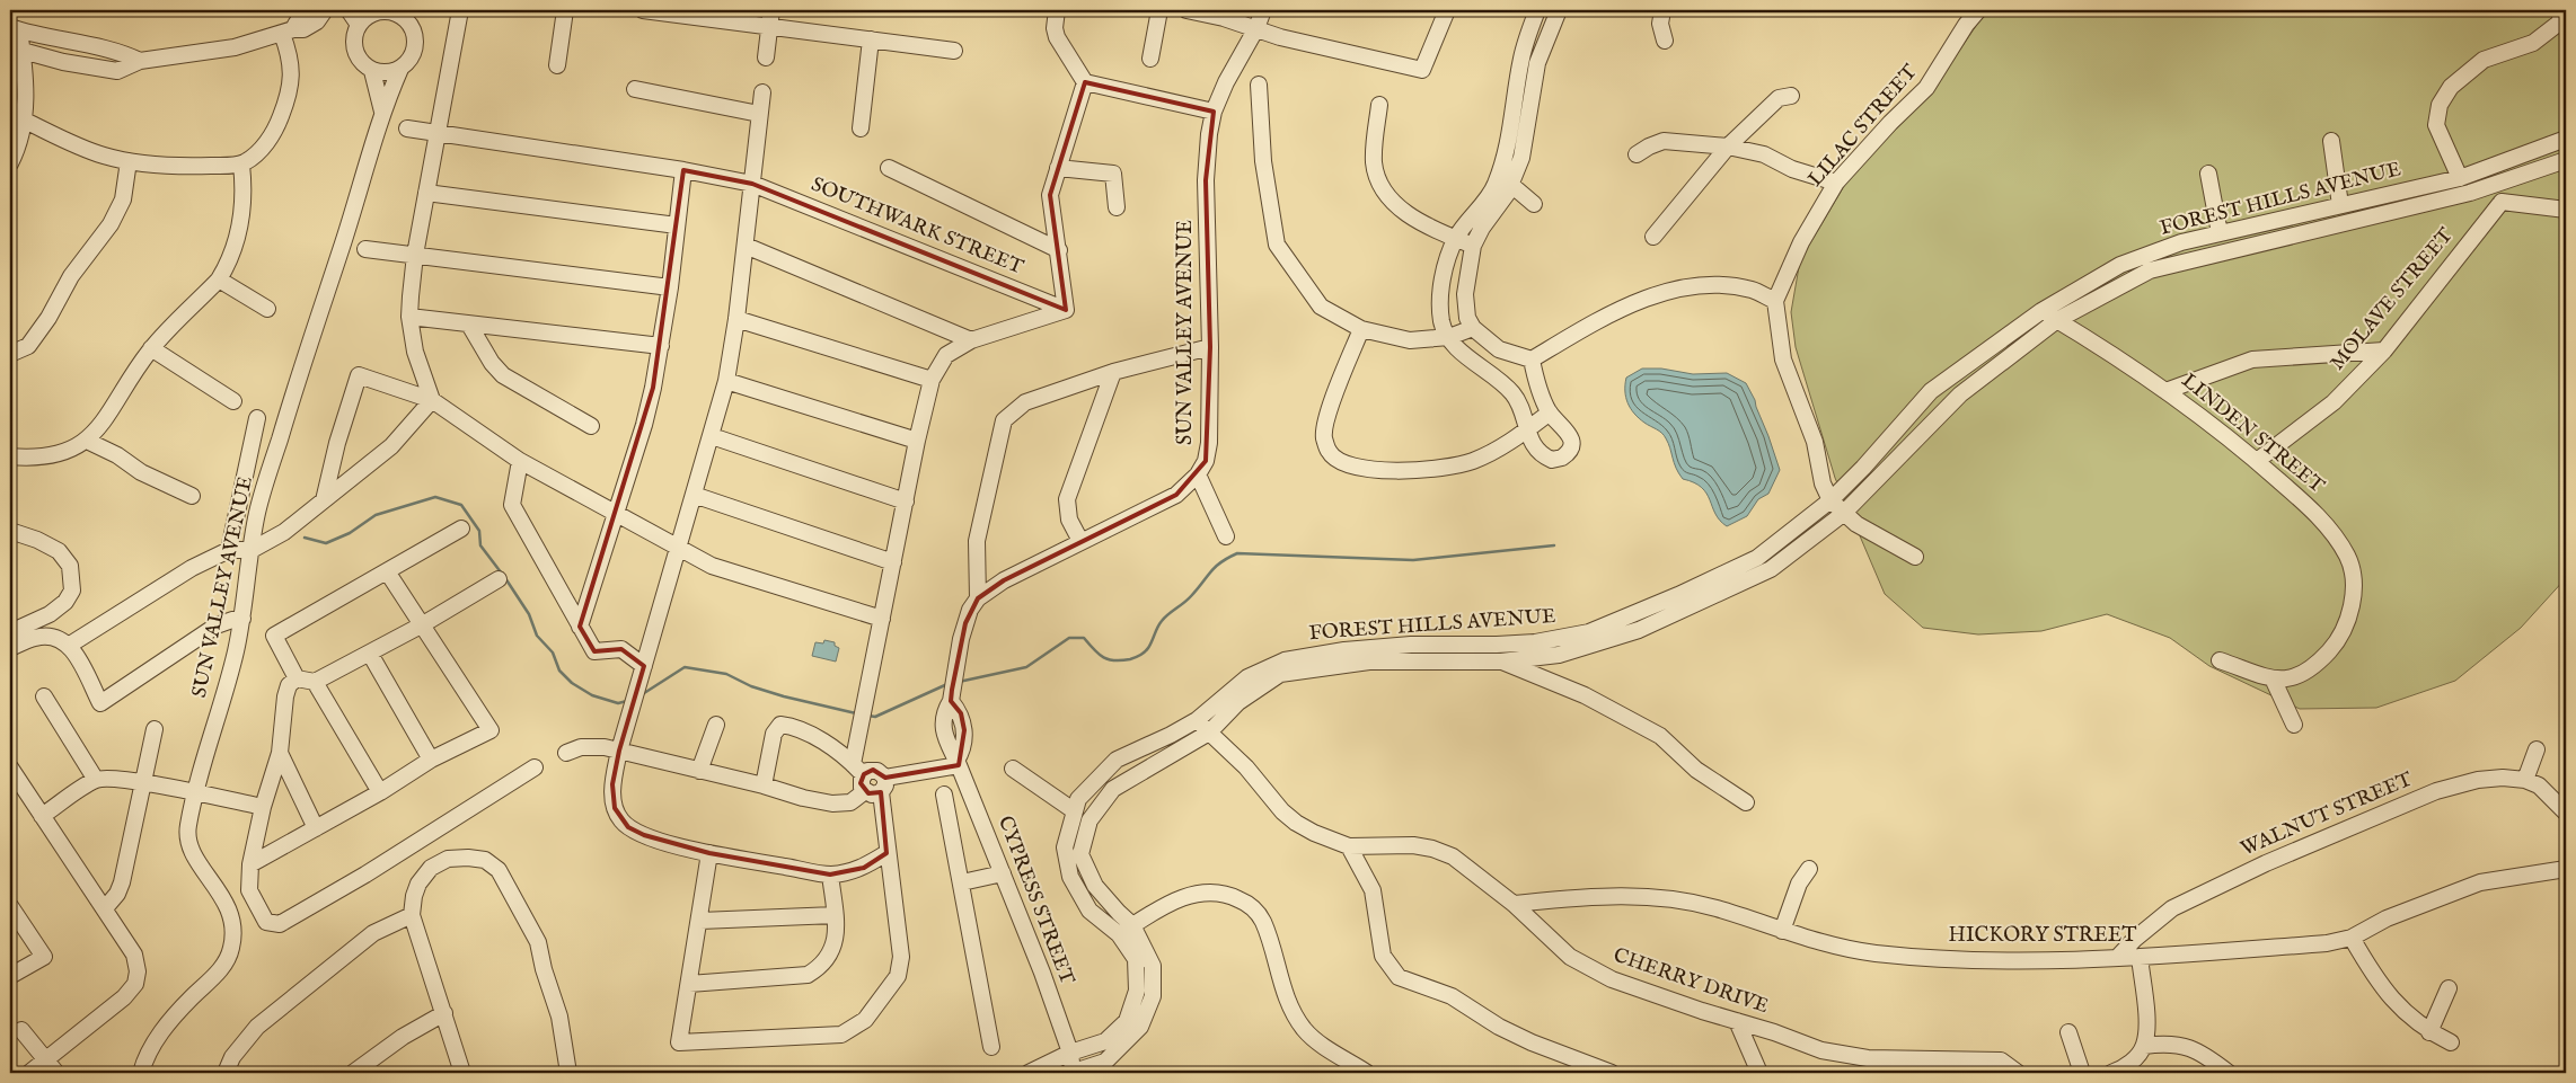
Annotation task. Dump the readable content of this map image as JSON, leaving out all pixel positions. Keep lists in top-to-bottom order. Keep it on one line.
{"streets":{"street":["LILAC STREET","FOREST HILLS AVENUE","SOUTHWARK STREET","MOLAVE STREET","SUN VALLEY AVENUE","LINDEN STREET","WALNUT STREET","CYPRESS STREET","HICKORY STREET","CHERRY DRIVE"]},"crossings":[["FOREST HILLS AVENUE","LINDEN STREET"],["FOREST HILLS AVENUE","CYPRESS STREET"],["FOREST HILLS AVENUE","CHERRY DRIVE"],["MOLAVE STREET","LINDEN STREET"],["SUN VALLEY AVENUE","CYPRESS STREET"],["WALNUT STREET","HICKORY STREET"],["HICKORY STREET","CHERRY DRIVE"]]}
